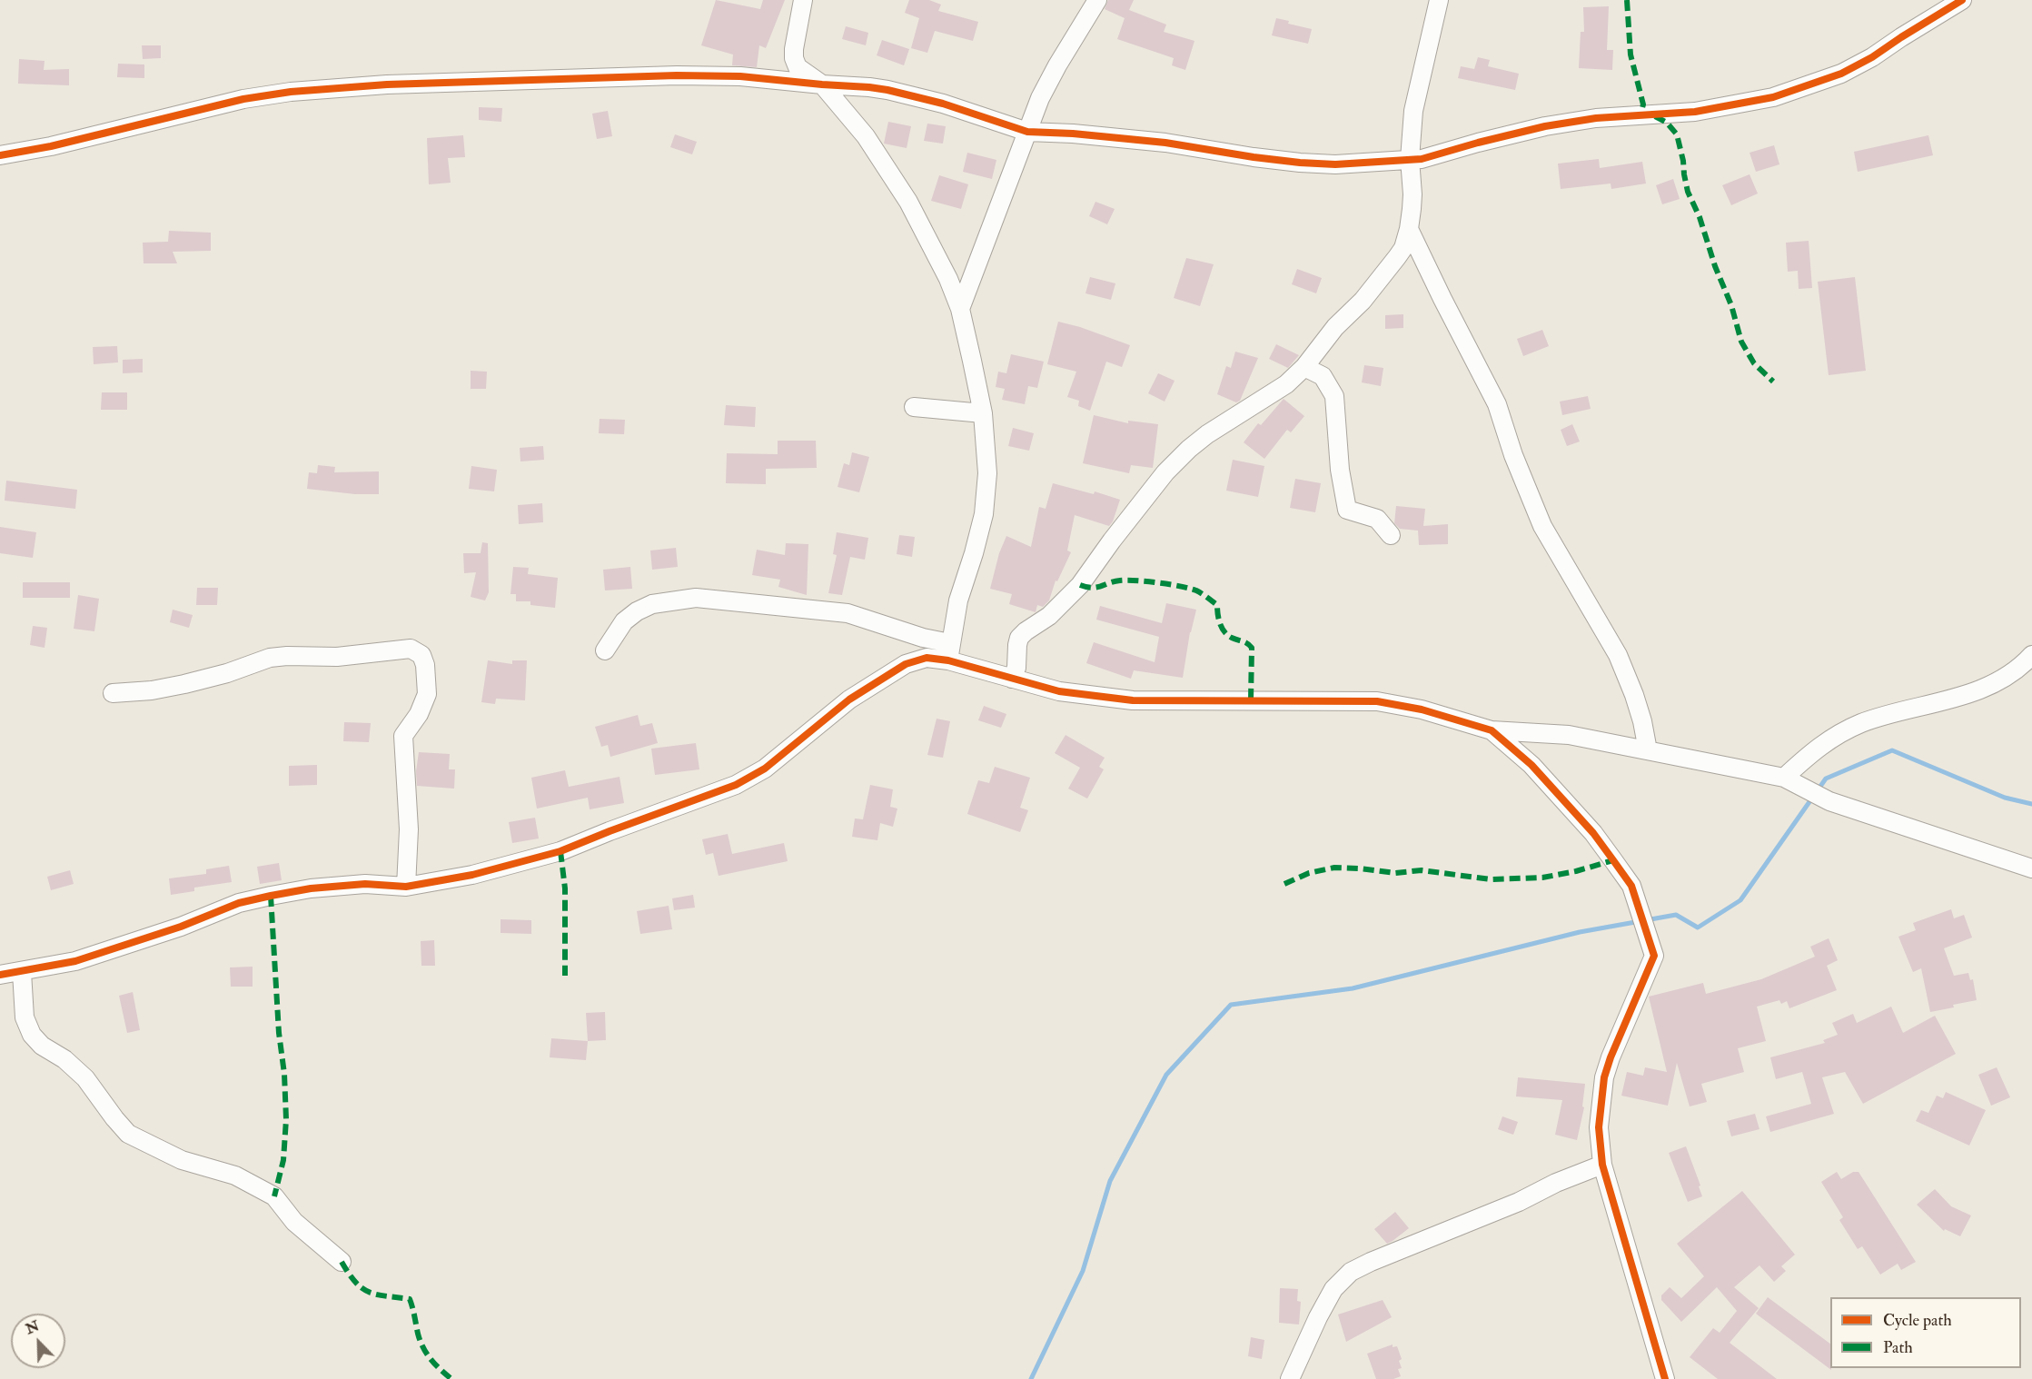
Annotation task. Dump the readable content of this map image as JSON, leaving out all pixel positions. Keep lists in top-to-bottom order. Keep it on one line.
{"legend":["Cycle path","Path"],"north":"top left"}
